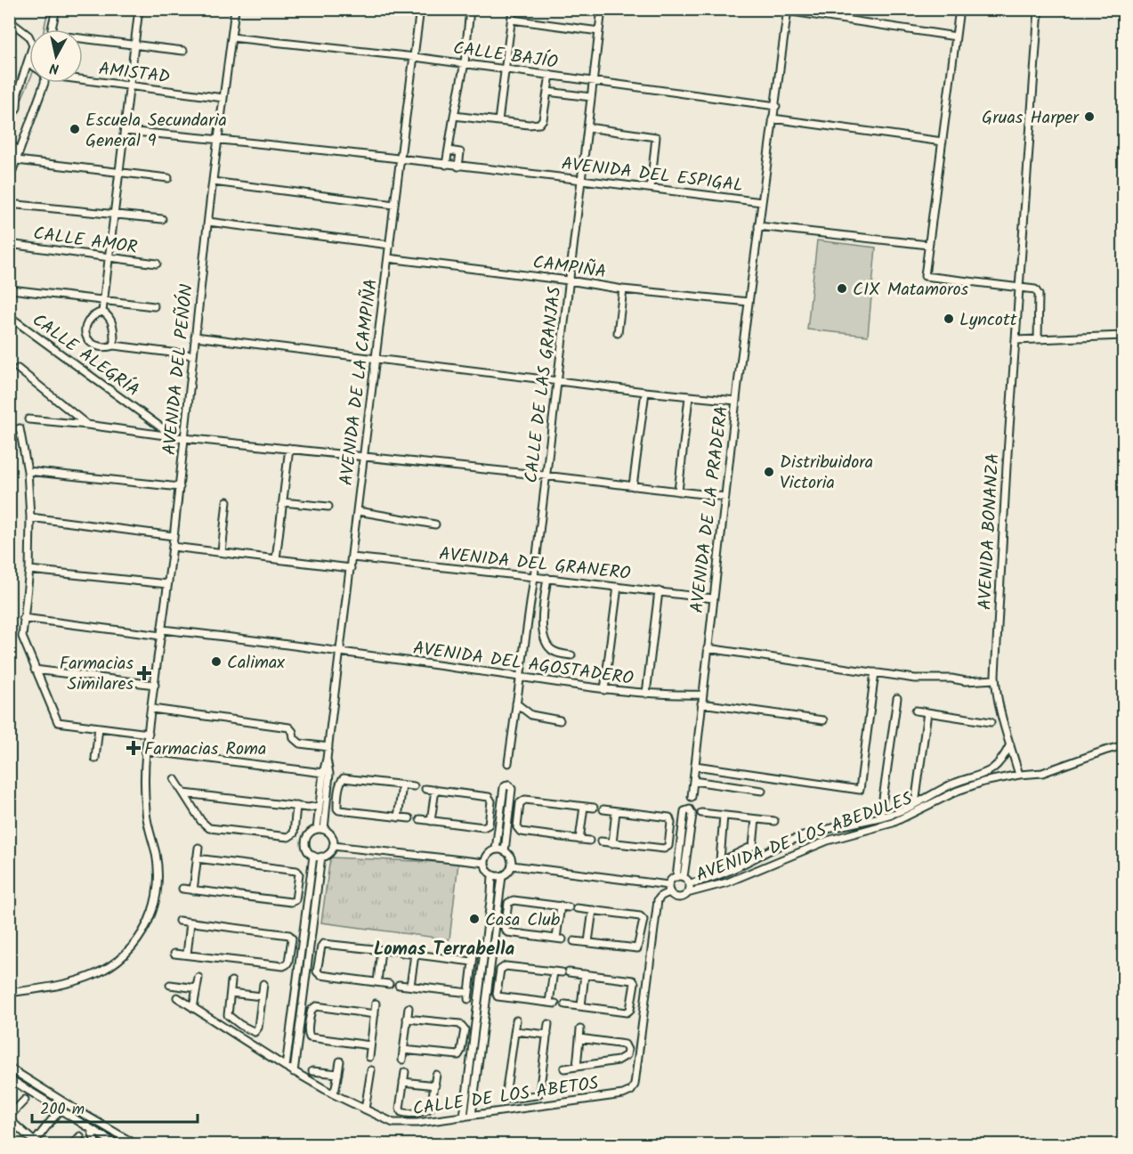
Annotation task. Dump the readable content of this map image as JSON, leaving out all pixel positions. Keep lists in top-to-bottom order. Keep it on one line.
{"streets":{"street":["CALLE BAJÍO","AMISTAD","AVENIDA DEL ESPIGAL","CALLE AMOR","CAMPIÑA","CALLE ALEGRÍA","AVENIDA DEL PEÑÓN","AVENIDA DE LA CAMPIÑA","CALLE DE LAS GRANJAS","AVENIDA DE LA PRADERA","AVENIDA BONANZA","AVENIDA DEL GRANERO","AVENIDA DEL AGOSTADERO","AVENIDA DE LOS ABEDULES","CALLE DE LOS ABETOS"]},"crossings":[["CALLE BAJÍO","AVENIDA DEL PEÑÓN"],["CALLE BAJÍO","AVENIDA DE LA CAMPIÑA"],["CALLE BAJÍO","CALLE DE LAS GRANJAS"],["AMISTAD","AVENIDA DEL PEÑÓN"],["AVENIDA DEL ESPIGAL","AVENIDA DEL PEÑÓN"],["AVENIDA DEL ESPIGAL","AVENIDA DE LA CAMPIÑA"],["AVENIDA DEL ESPIGAL","CALLE DE LAS GRANJAS"],["AVENIDA DEL ESPIGAL","AVENIDA DE LA PRADERA"],["CAMPIÑA","AVENIDA DE LA CAMPIÑA"],["CAMPIÑA","CALLE DE LAS GRANJAS"],["CAMPIÑA","AVENIDA DE LA PRADERA"],["CALLE ALEGRÍA","AVENIDA DEL PEÑÓN"],["AVENIDA DE LA CAMPIÑA","AVENIDA DEL GRANERO"],["AVENIDA DE LA CAMPIÑA","AVENIDA DEL AGOSTADERO"],["CALLE DE LAS GRANJAS","AVENIDA DEL GRANERO"],["CALLE DE LAS GRANJAS","AVENIDA DEL AGOSTADERO"],["AVENIDA DE LA PRADERA","AVENIDA DEL GRANERO"],["AVENIDA DE LA PRADERA","AVENIDA DEL AGOSTADERO"],["AVENIDA BONANZA","AVENIDA DE LOS ABEDULES"],["AVENIDA DE LOS ABEDULES","CALLE DE LOS ABETOS"]],"districts":["Lomas Terrabella"],"places":{"other":["Gruas Harper","Escuela Secundaria General 9","CIX Matamoros","Lyncott","Distribuidora Victoria","Calimax","Casa Club"],"health":["Farmacias Similares","Farmacias Roma"]},"scale_bar":"200 m","north":"bottom"}
